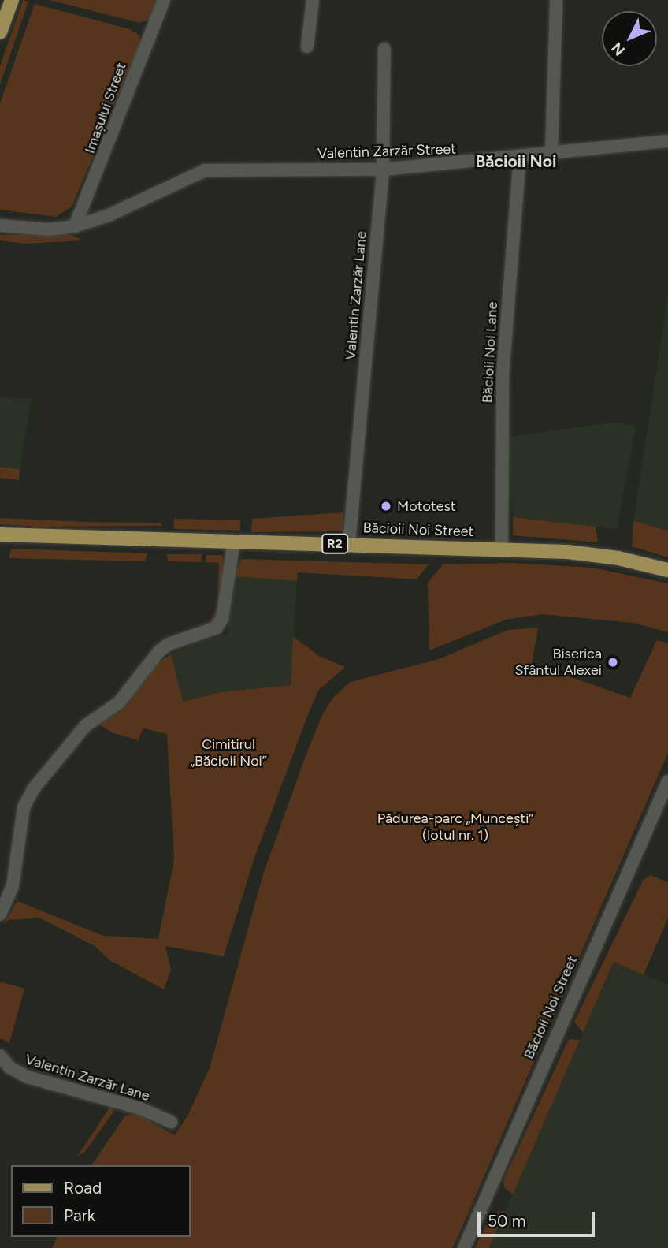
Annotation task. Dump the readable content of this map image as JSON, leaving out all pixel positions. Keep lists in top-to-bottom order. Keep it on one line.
{"streets":{"main road":["Băcioii Noi Street","R2"],"street":["Imașului Street","Valentin Zarzăr Street","Valentin Zarzăr Lane","Băcioii Noi Lane"]},"crossings":[["Imașului Street","Valentin Zarzăr Street"],["Valentin Zarzăr Street","Valentin Zarzăr Lane"],["Valentin Zarzăr Street","Băcioii Noi Lane"],["Valentin Zarzăr Lane","Băcioii Noi Street"],["Băcioii Noi Lane","Băcioii Noi Street"]],"districts":["Băcioii Noi"],"parks":["Cimitirul „Băcioii Noi”","Pădurea-parc „Muncești” (lotul nr. 1)"],"places":["Mototest","Biserica Sfântul Alexei"],"legend":["Road","Park"],"scale_bar":"50 m","north":"bottom left"}
